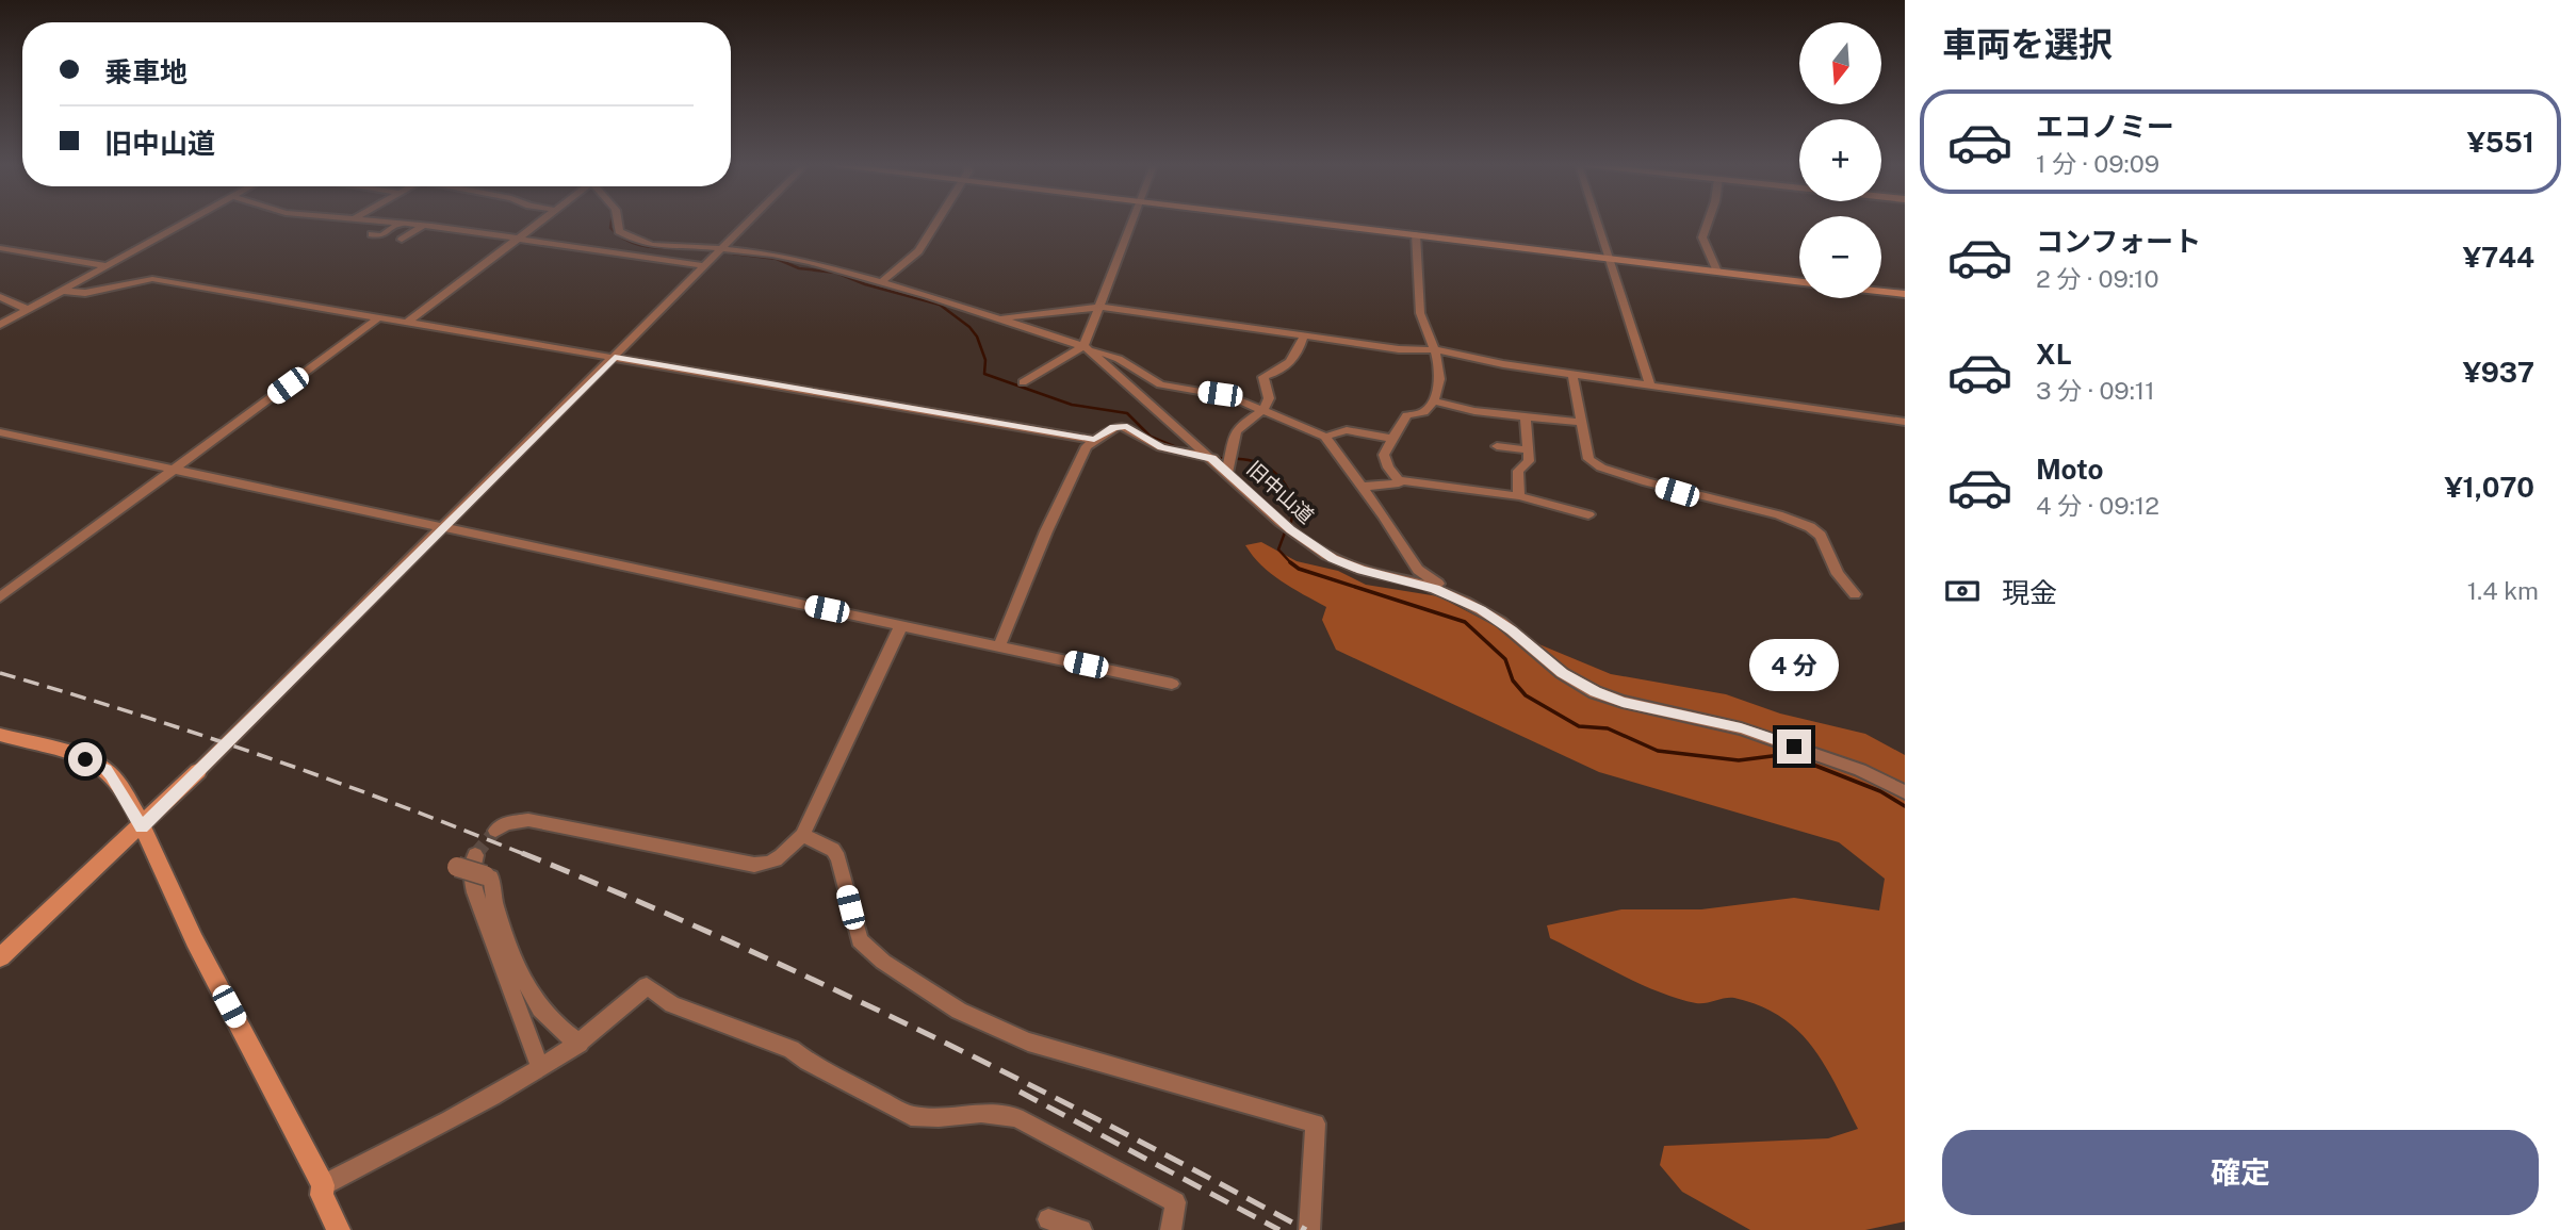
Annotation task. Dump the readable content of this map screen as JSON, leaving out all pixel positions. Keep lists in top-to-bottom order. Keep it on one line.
{"streets":{"street":["旧中山道"]},"north":"bottom","page":{"heading":"車両を選択","map_buttons":["+","−"],"banner":["乗車地","旧中山道"],"list":[{"name":"エコノミー","note":"1 分 · 09:09","value":"¥551"},{"name":"コンフォート","note":"2 分 · 09:10","value":"¥744"},{"name":"XL","note":"3 分 · 09:11","value":"¥937"},{"name":"Moto","note":"4 分 · 09:12","value":"¥1,070"}],"pay":["現金","1.4 km"],"bubble":"4 分","buttons":"確定"}}
